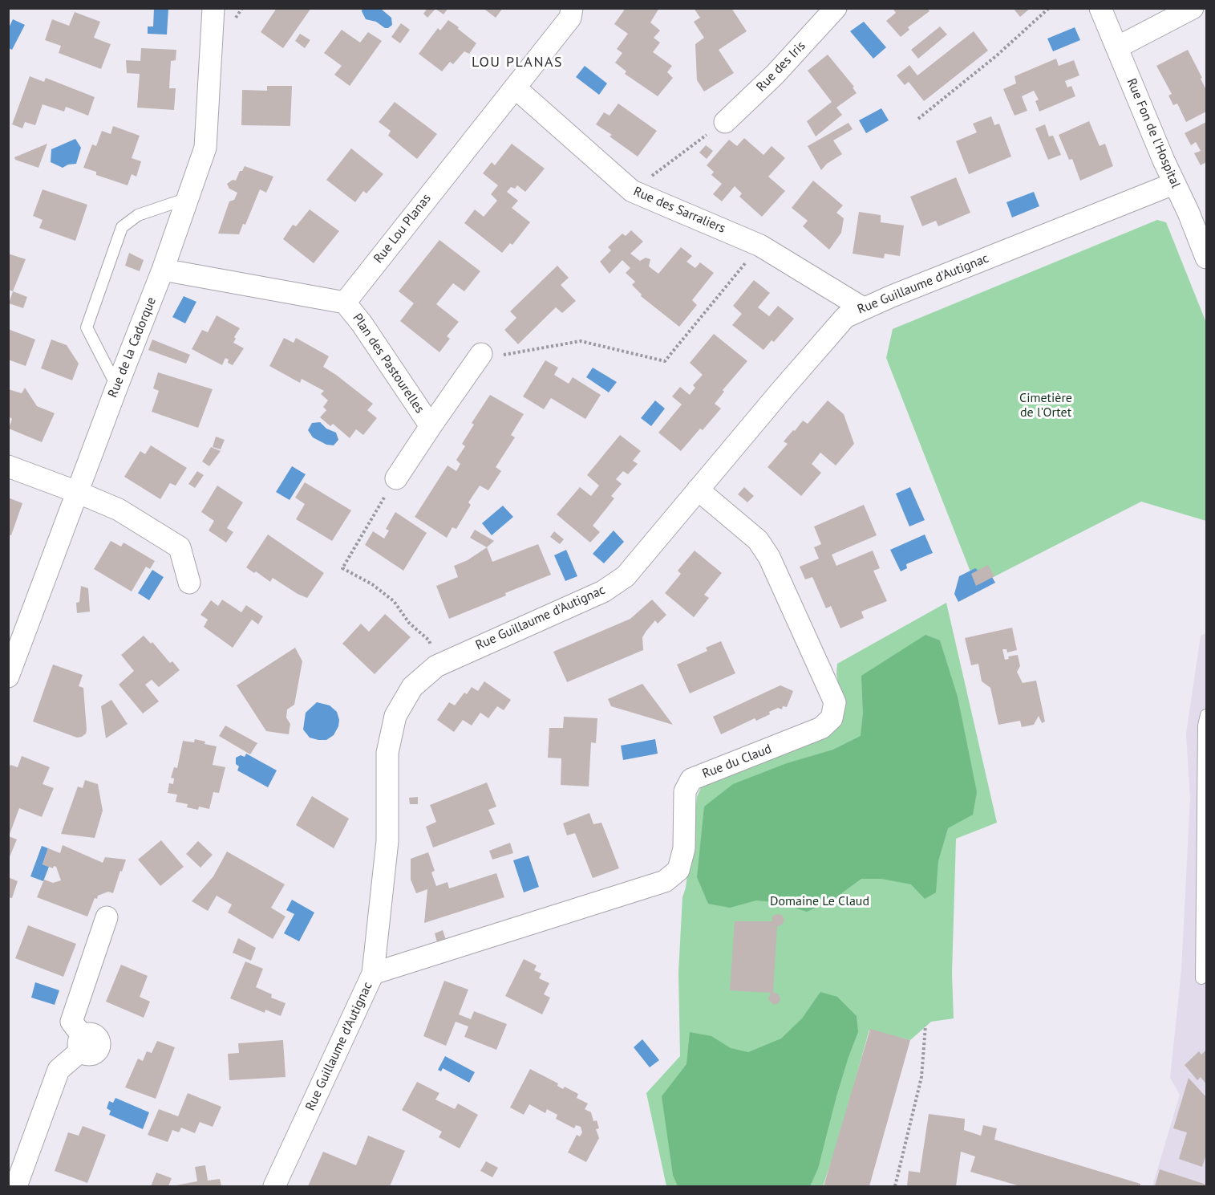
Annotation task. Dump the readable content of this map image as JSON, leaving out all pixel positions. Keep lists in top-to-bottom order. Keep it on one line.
{"streets":{"street":["Rue des Iris","Rue Fon de l'Hospital","Rue des Sarraliers","Rue Lou Planas","Rue Guillaume d'Autignac","Rue de la Cadorque","Plan des Pastourelles","Rue du Claud"]},"crossings":[["Rue Fon de l'Hospital","Rue Guillaume d'Autignac"],["Rue des Sarraliers","Rue Lou Planas"],["Rue des Sarraliers","Rue Guillaume d'Autignac"],["Rue Lou Planas","Plan des Pastourelles"],["Rue Guillaume d'Autignac","Rue du Claud"]],"districts":["LOU PLANAS"],"parks":["Cimetière de l'Ortet","Domaine Le Claud"]}
